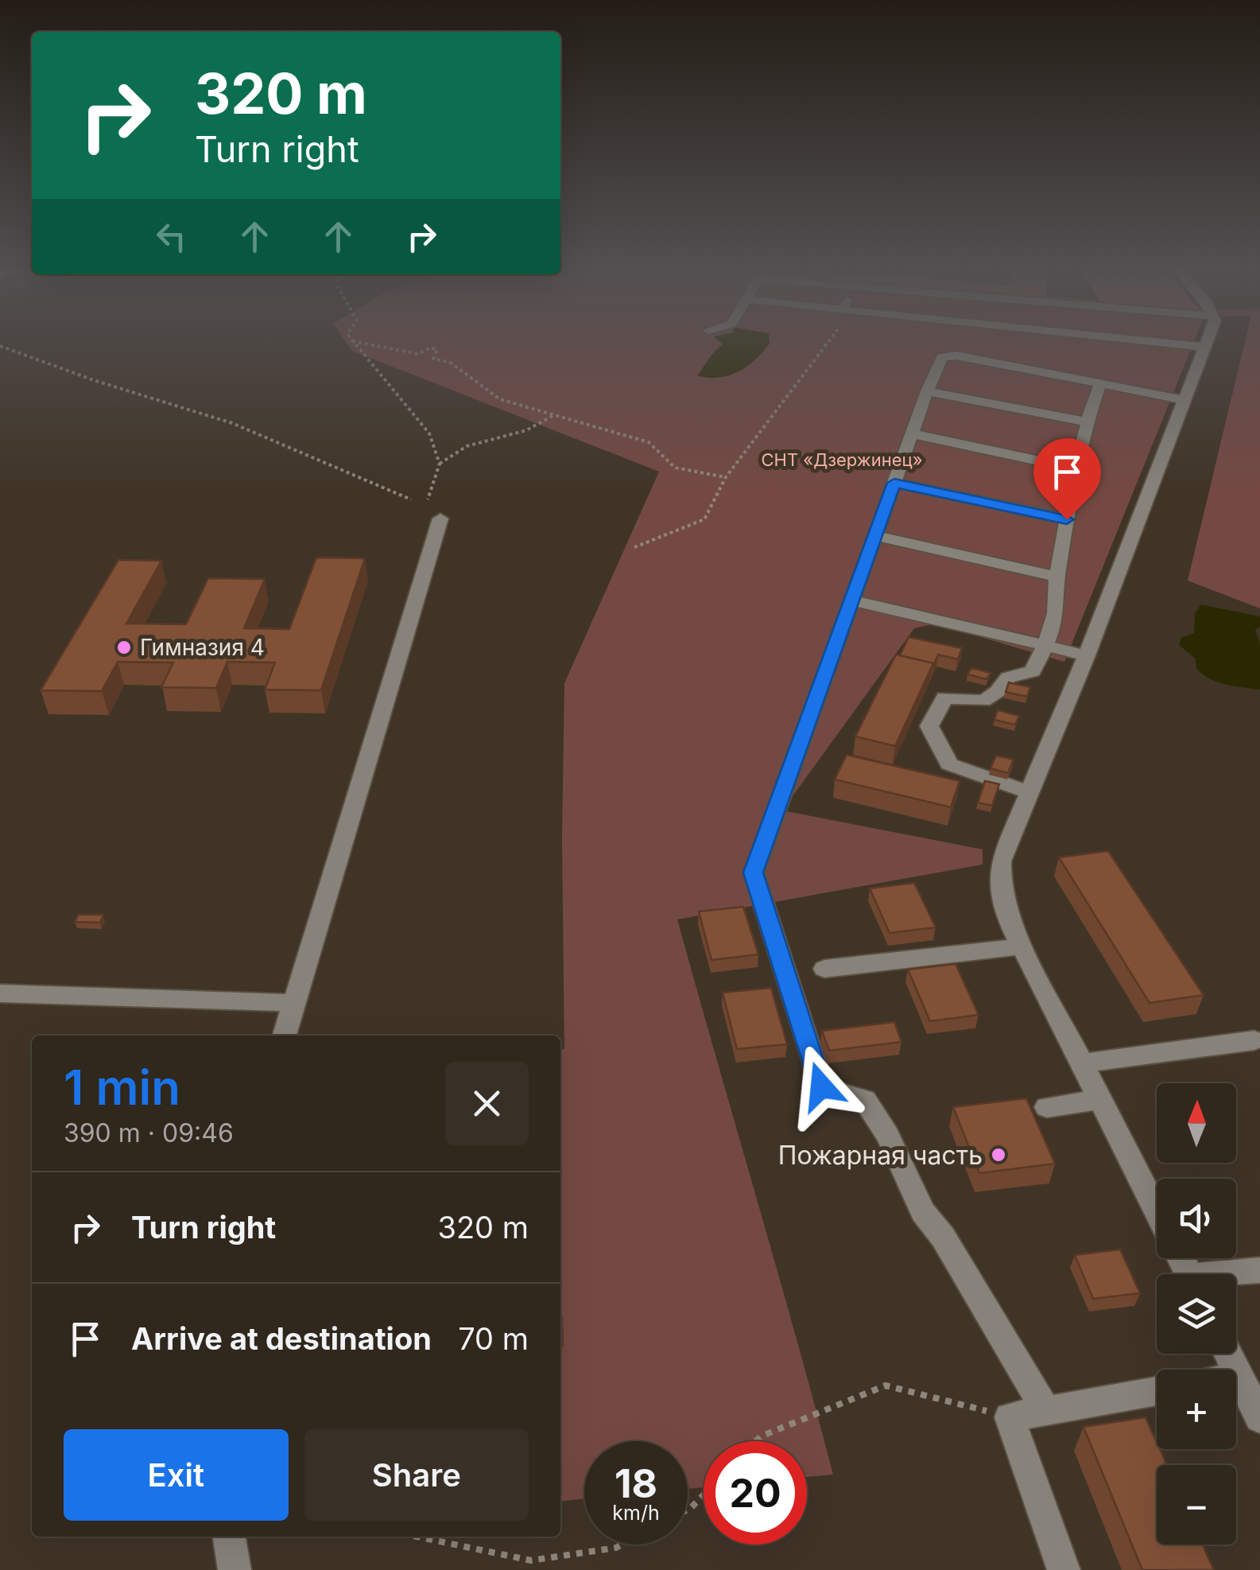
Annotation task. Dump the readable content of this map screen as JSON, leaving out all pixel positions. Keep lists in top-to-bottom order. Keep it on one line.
{"parks":["СНТ «Дзержинец»"],"places":["Гимназия 4","Пожарная часть"],"north":"top","page":{"turn":["320 m","Turn right"],"heading":["1 min","390 m · 09:46"],"map_buttons":["+","−"],"list":[{"name":"Turn right","value":"320 m"},{"name":"Arrive at destination","value":"70 m"}],"buttons":["Exit","Share"],"speed":"18 km/h","limit":"20"}}
